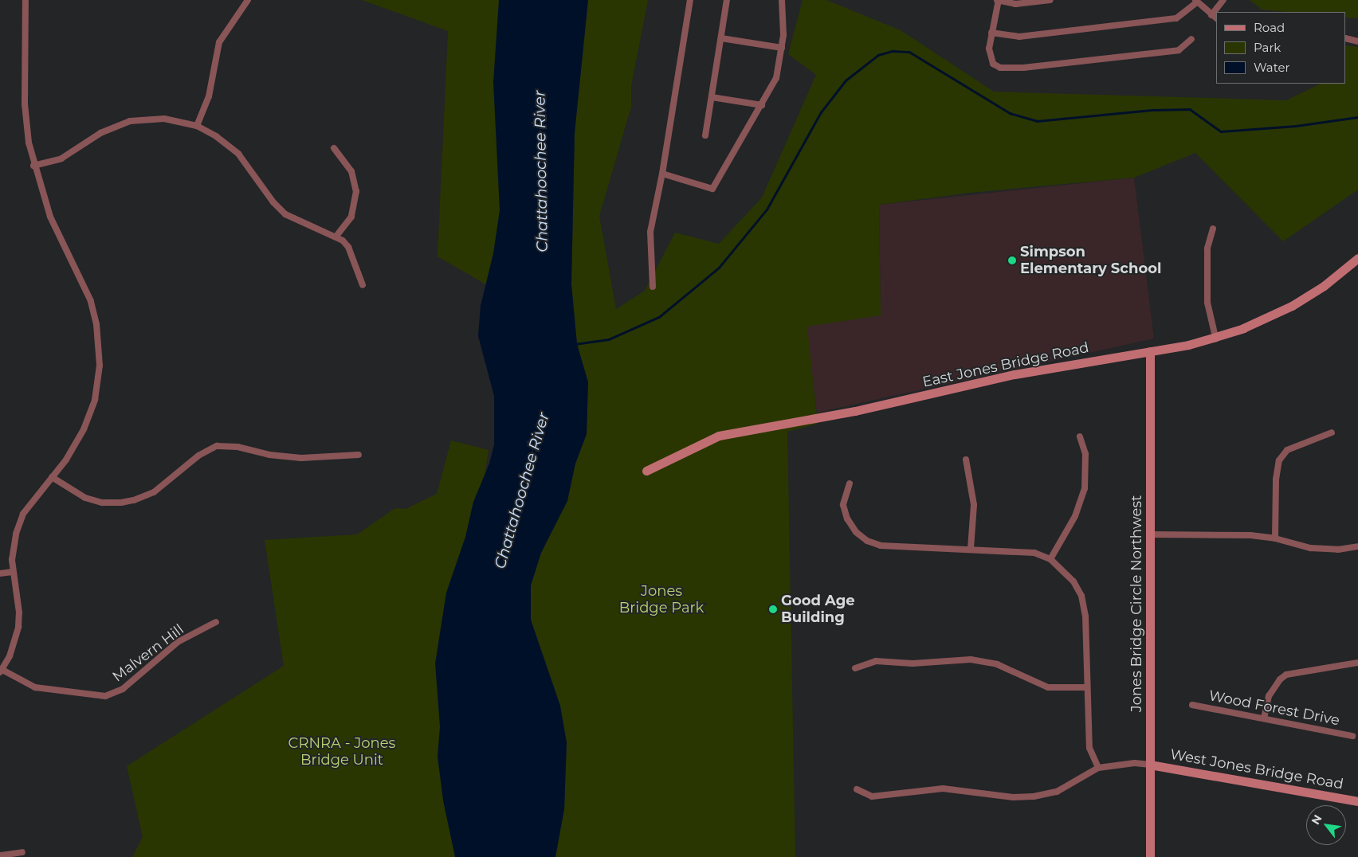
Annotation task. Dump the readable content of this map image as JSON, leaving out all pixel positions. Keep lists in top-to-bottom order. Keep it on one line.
{"streets":{"street":["East Jones Bridge Road","Jones Bridge Circle Northwest","Malvern Hill","Wood Forest Drive","West Jones Bridge Road"]},"crossings":[["East Jones Bridge Road","Jones Bridge Circle Northwest"],["Jones Bridge Circle Northwest","West Jones Bridge Road"]],"water":["Chattahoochee River"],"parks":["Jones Bridge Park","CRNRA - Jones Bridge Unit"],"places":["Simpson Elementary School","Good Age Building"],"legend":["Road","Park","Water"],"north":"top left"}
